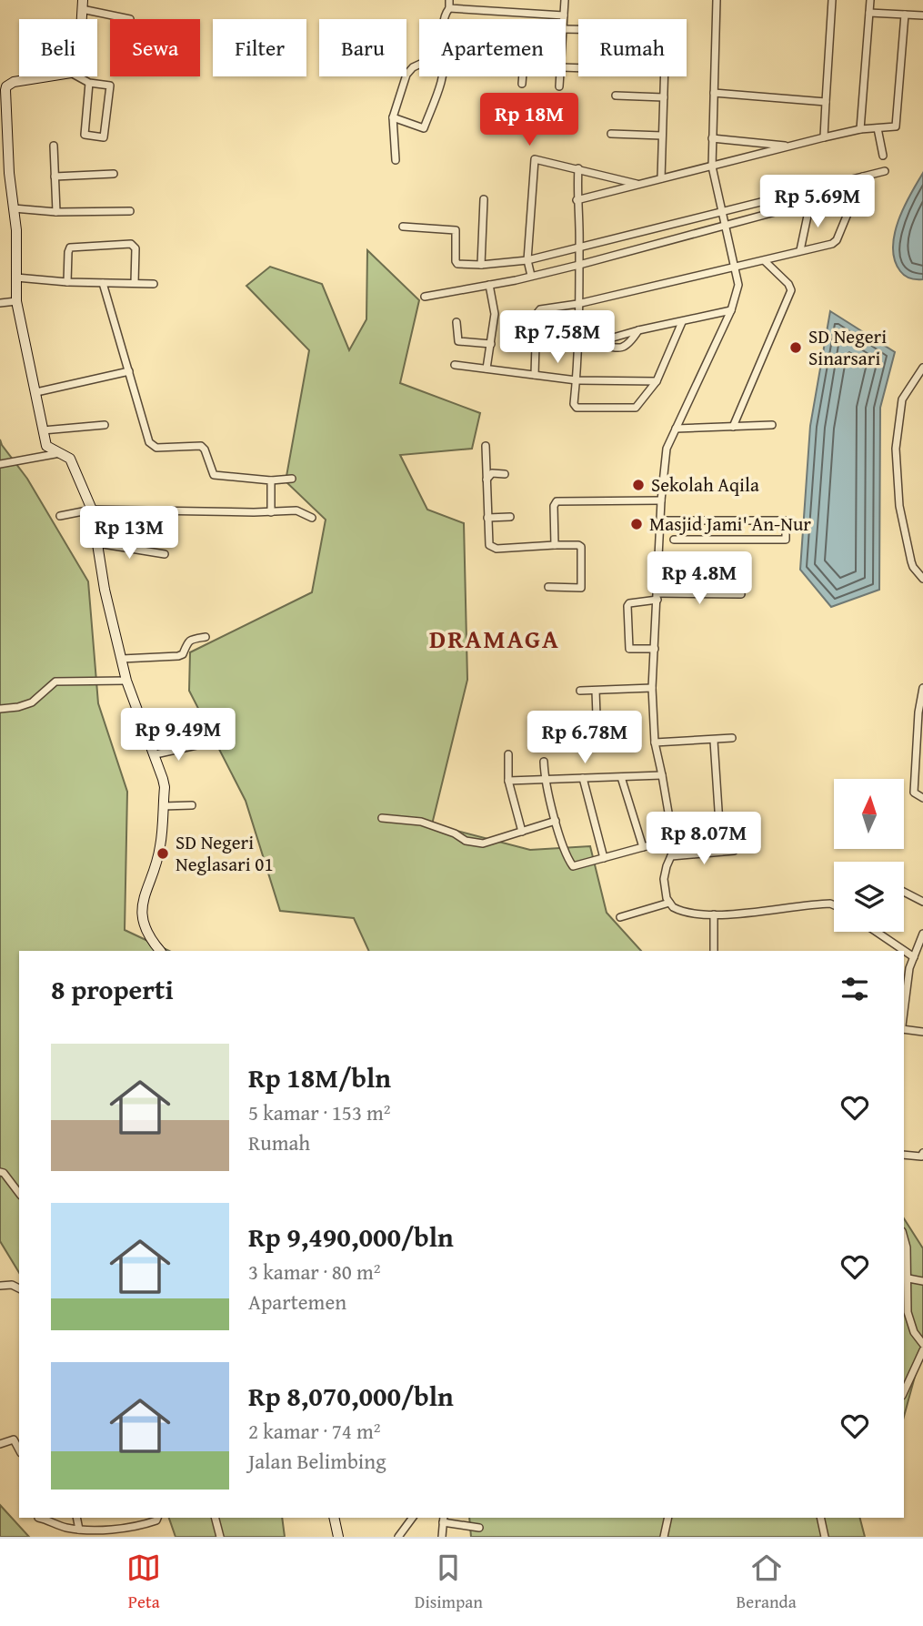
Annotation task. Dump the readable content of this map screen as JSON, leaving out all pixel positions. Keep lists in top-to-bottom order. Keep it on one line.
{"districts":["DRAMAGA"],"places":["SD Negeri Sinarsari","Sekolah Aqila","Masjid Jami' An-Nur","SD Negeri Neglasari 01"],"north":"top","page":{"chip":["Beli","Sewa","Filter","Baru","Apartemen","Rumah"],"price":["Rp 18M","Rp 5.69M","Rp 7.58M","Rp 13M","Rp 4.8M","Rp 9.49M","Rp 6.78M","Rp 8.07M"],"heading":"8 properti","list":[{"name":"Rp 18M/bln","note":"5 kamar · 153 m² · Rumah"},{"name":"Rp 9,490,000/bln","note":"3 kamar · 80 m² · Apartemen"},{"name":"Rp 8,070,000/bln","note":"2 kamar · 74 m² · Jalan Belimbing"}],"tabs":["Peta","Disimpan","Beranda"]}}
